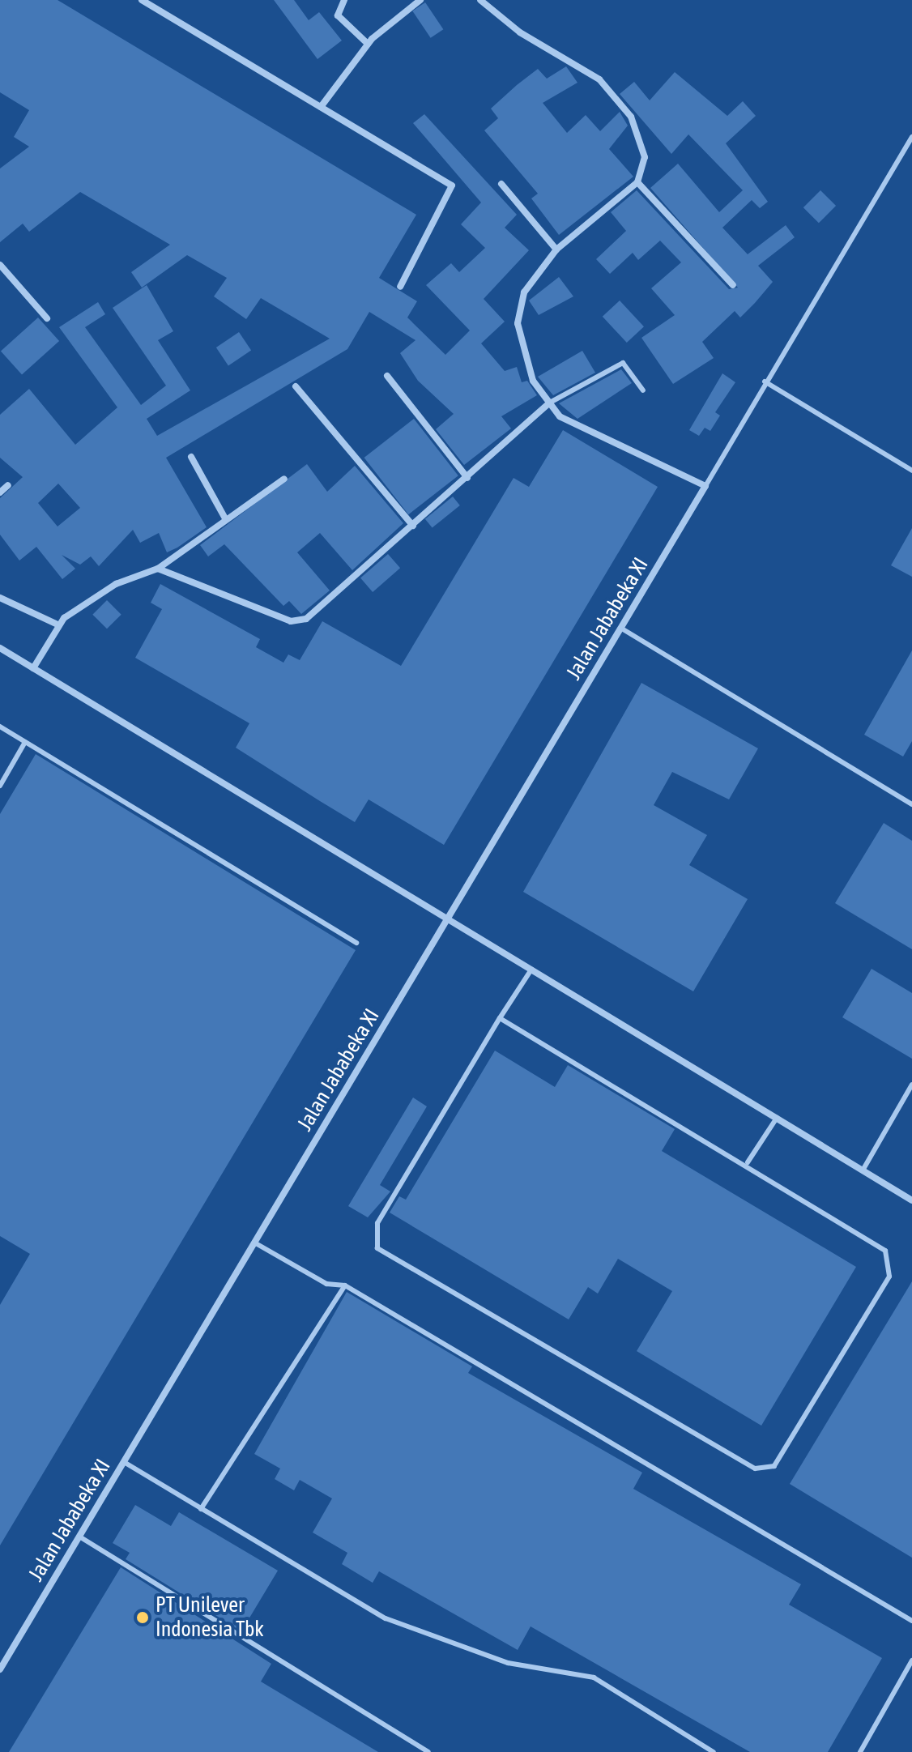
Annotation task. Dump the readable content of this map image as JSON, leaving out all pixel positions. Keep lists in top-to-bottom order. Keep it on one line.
{"streets":{"street":["Jalan Jababeka XI"]},"places":["PT Unilever Indonesia Tbk"]}
